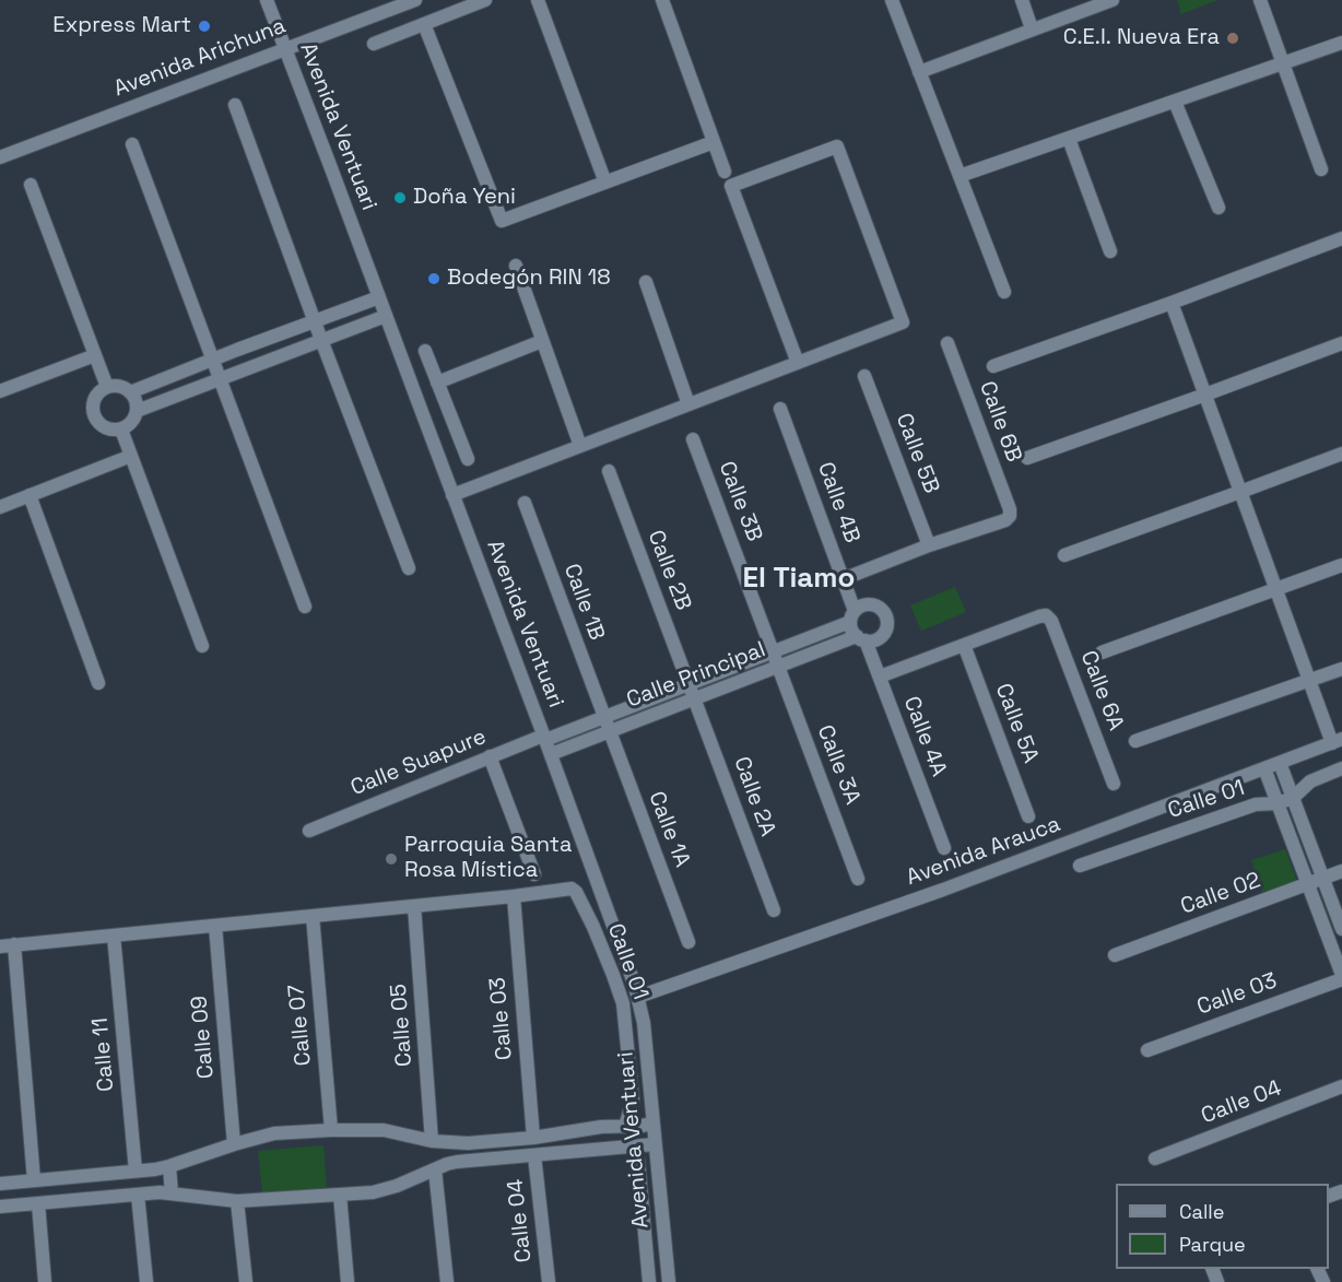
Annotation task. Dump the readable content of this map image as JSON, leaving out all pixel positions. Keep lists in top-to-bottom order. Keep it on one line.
{"streets":{"street":["Avenida Arichuna","Avenida Ventuari","Calle 6B","Calle 5B","Calle 3B","Calle 4B","Calle 2B","Calle 1B","Calle Principal","Calle 6A","Calle 5A","Calle 4A","Calle Suapure","Calle 3A","Calle 2A","Calle 01","Calle 1A","Avenida Arauca","Calle 02","Calle 03","Calle 07","Calle 05","Calle 09","Calle 11","Calle 04"]},"crossings":[["Avenida Arichuna","Avenida Ventuari"],["Avenida Ventuari","Calle Principal"],["Avenida Ventuari","Calle Suapure"],["Avenida Ventuari","Avenida Arauca"],["Calle 6B","Calle 5B"],["Calle 3B","Calle Principal"],["Calle 3B","Calle 3A"],["Calle 4B","Calle Principal"],["Calle 4B","Calle 4A"],["Calle 2B","Calle Principal"],["Calle 2B","Calle 2A"],["Calle 1B","Calle Principal"],["Calle 1B","Calle 1A"],["Calle Principal","Calle 4A"],["Calle Principal","Calle Suapure"],["Calle Principal","Calle 3A"],["Calle Principal","Calle 2A"],["Calle Principal","Calle 1A"],["Calle 6A","Calle 5A"],["Calle 01","Calle 03"]],"districts":["El Tiamo"],"places":["Express Mart","C.E.I. Nueva Era","Doña Yeni","Bodegón RIN 18","Parroquia Santa Rosa Mística"],"legend":["Calle","Parque"]}
